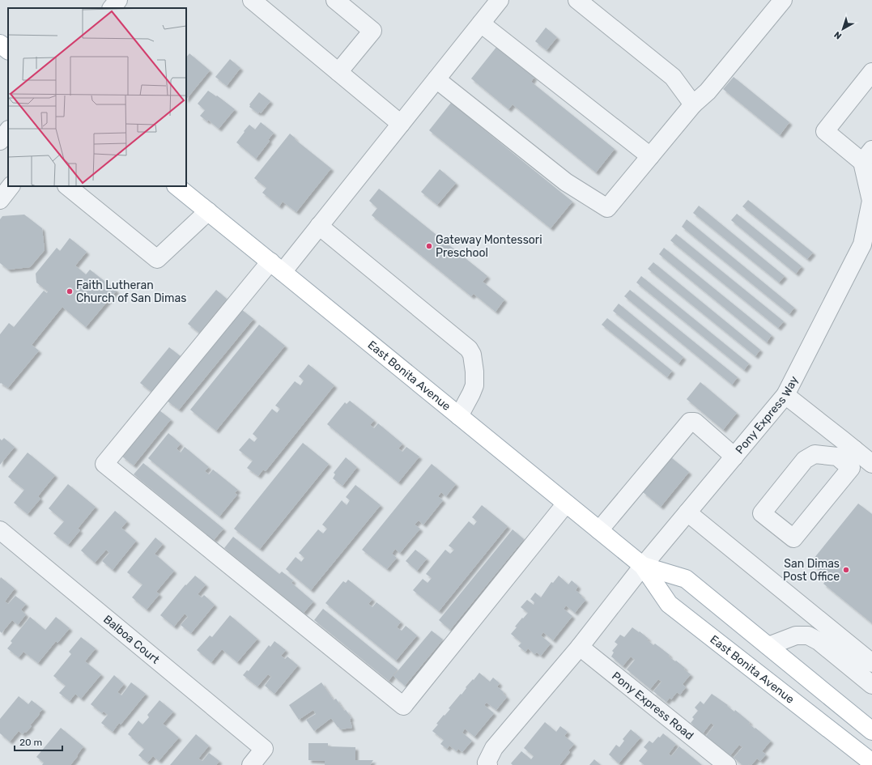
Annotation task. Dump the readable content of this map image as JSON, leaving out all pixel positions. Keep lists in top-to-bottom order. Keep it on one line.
{"streets":{"main road":["East Bonita Avenue"],"street":["Pony Express Way","Balboa Court","Pony Express Road"]},"crossings":[["East Bonita Avenue","Pony Express Way"]],"places":["Gateway Montessori Preschool","Faith Lutheran Church of San Dimas","San Dimas Post Office"],"scale_bar":"20 m","north":"bottom left"}
